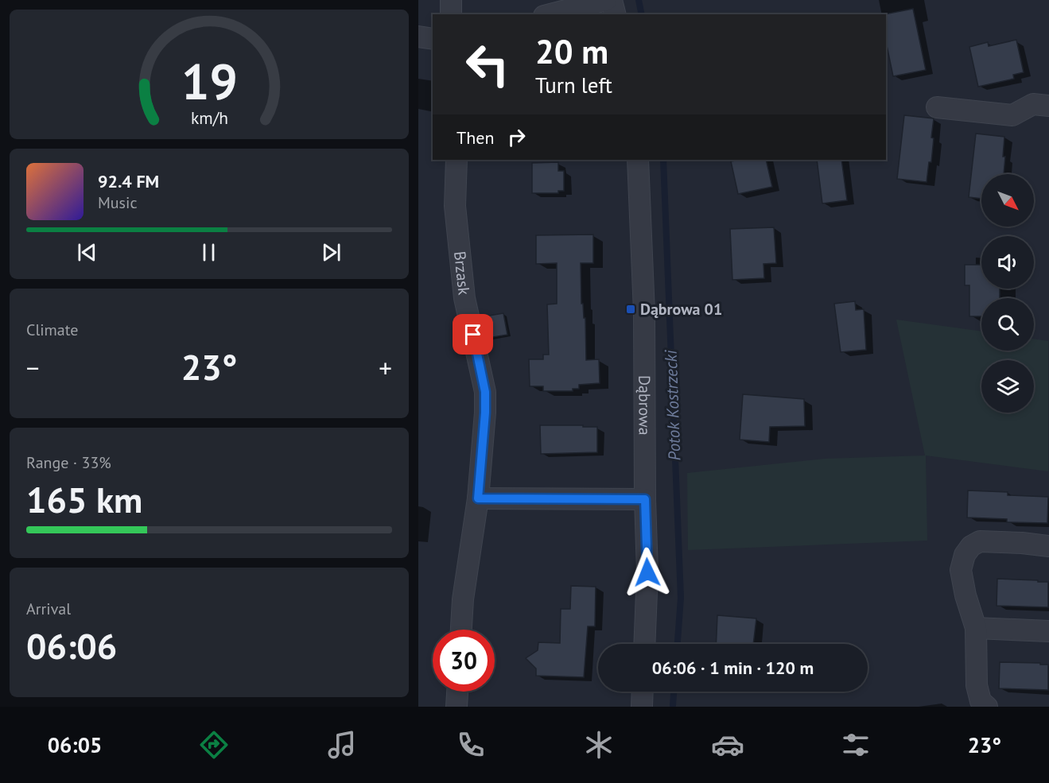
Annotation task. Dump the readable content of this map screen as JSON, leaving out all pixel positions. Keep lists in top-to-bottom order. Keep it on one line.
{"streets":{"street":["Brzask","Dąbrowa"]},"water":["Potok Kostrzecki"],"places":{"transit":["Dąbrowa 01"]},"north":"bottom right","page":{"turn":["20 m","Turn left"],"then":"Then","song":["92.4 FM","Music"],"tile":["Climate",["Range · 33%","165 km"],["Arrival","06:06"]],"heat":["−","23°","+"],"limit":"30","trip":"06:06 · 1 min · 120 m","tabs":["06:05","23°"],"gauge":["19","km/h"]}}
